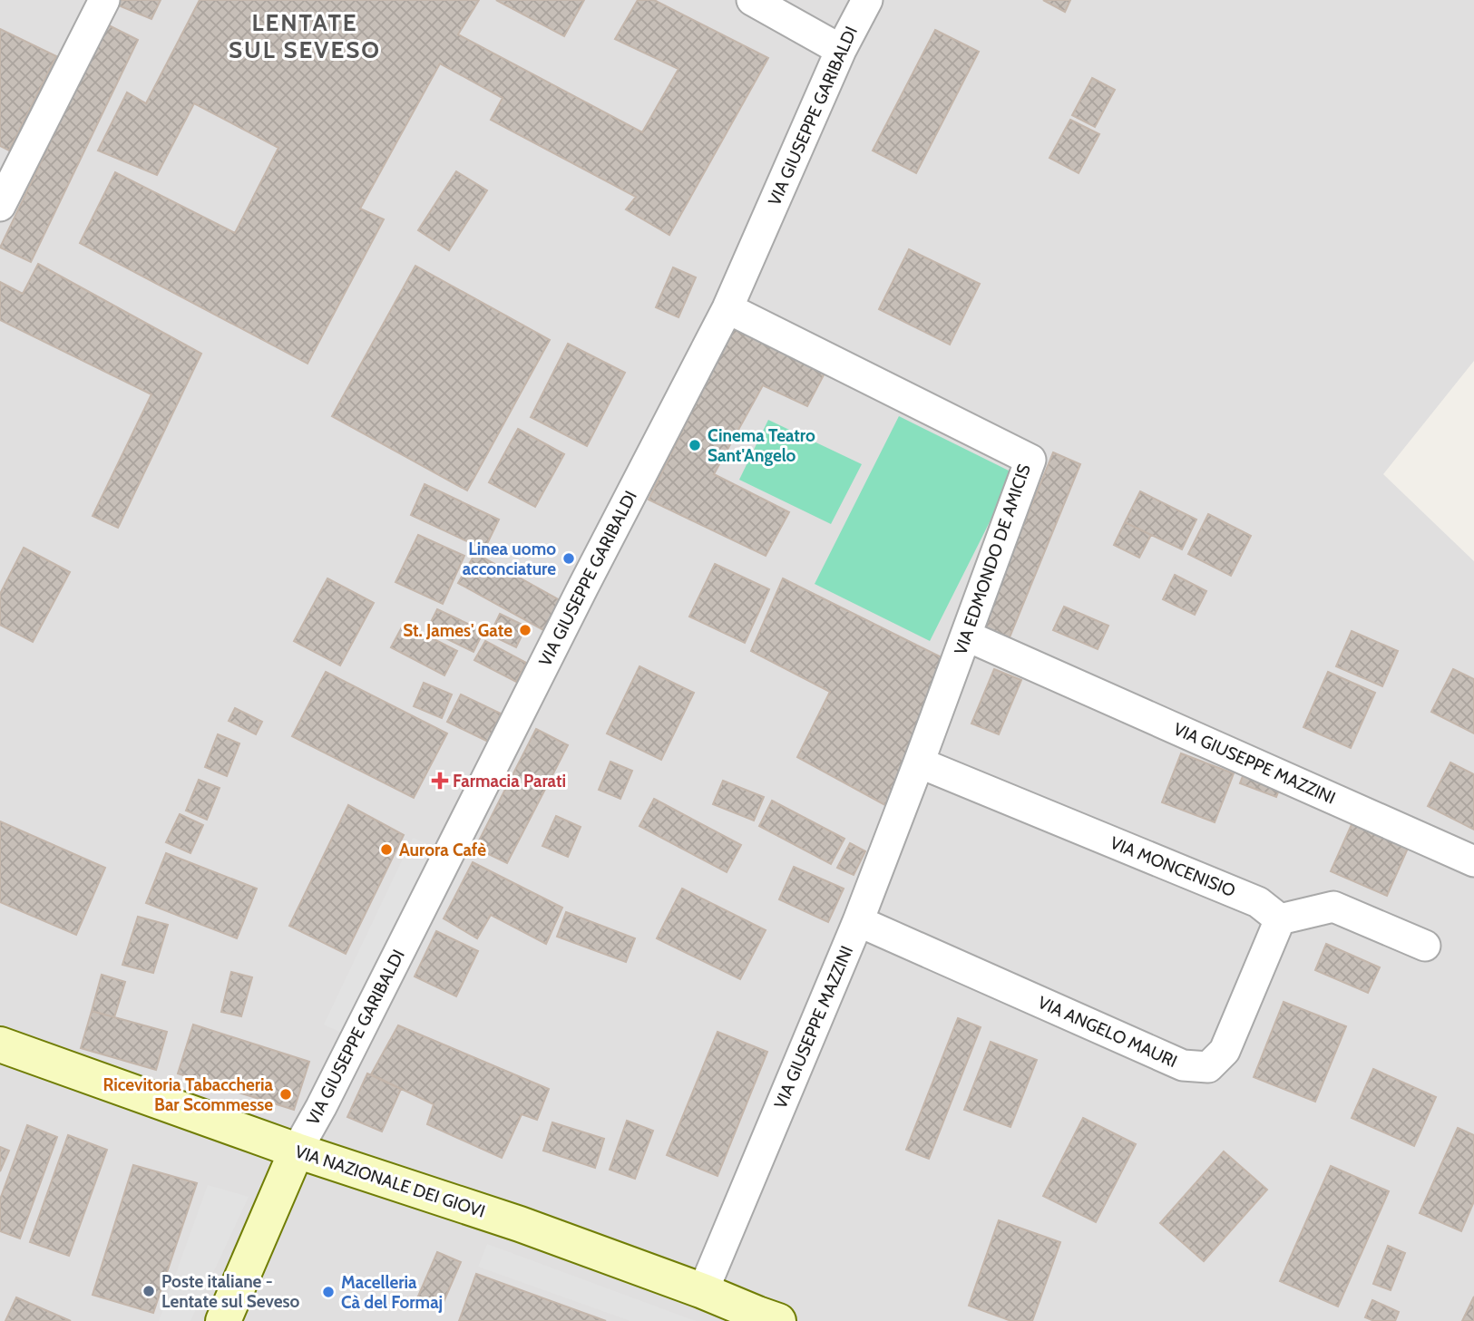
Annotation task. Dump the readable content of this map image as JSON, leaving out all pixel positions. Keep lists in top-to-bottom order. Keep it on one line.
{"streets":{"main road":["VIA NAZIONALE DEI GIOVI"],"street":["VIA GIUSEPPE GARIBALDI","VIA EDMONDO DE AMICIS","VIA GIUSEPPE MAZZINI","VIA MONCENISIO","VIA ANGELO MAURI"]},"crossings":[["VIA GIUSEPPE GARIBALDI","VIA EDMONDO DE AMICIS"],["VIA GIUSEPPE GARIBALDI","VIA NAZIONALE DEI GIOVI"],["VIA EDMONDO DE AMICIS","VIA GIUSEPPE MAZZINI"],["VIA EDMONDO DE AMICIS","VIA MONCENISIO"],["VIA GIUSEPPE MAZZINI","VIA MONCENISIO"],["VIA GIUSEPPE MAZZINI","VIA ANGELO MAURI"],["VIA GIUSEPPE MAZZINI","VIA NAZIONALE DEI GIOVI"],["VIA MONCENISIO","VIA ANGELO MAURI"]],"districts":["LENTATE SUL SEVESO"],"places":{"other":["Cinema Teatro Sant'Angelo","Linea uomo acconciature","St. James' Gate","Aurora Cafè","Ricevitoria Tabaccheria Bar Scommesse","Poste italiane - Lentate sul Seveso","Macelleria Cà del Formaj"],"health":["Farmacia Parati"]}}
